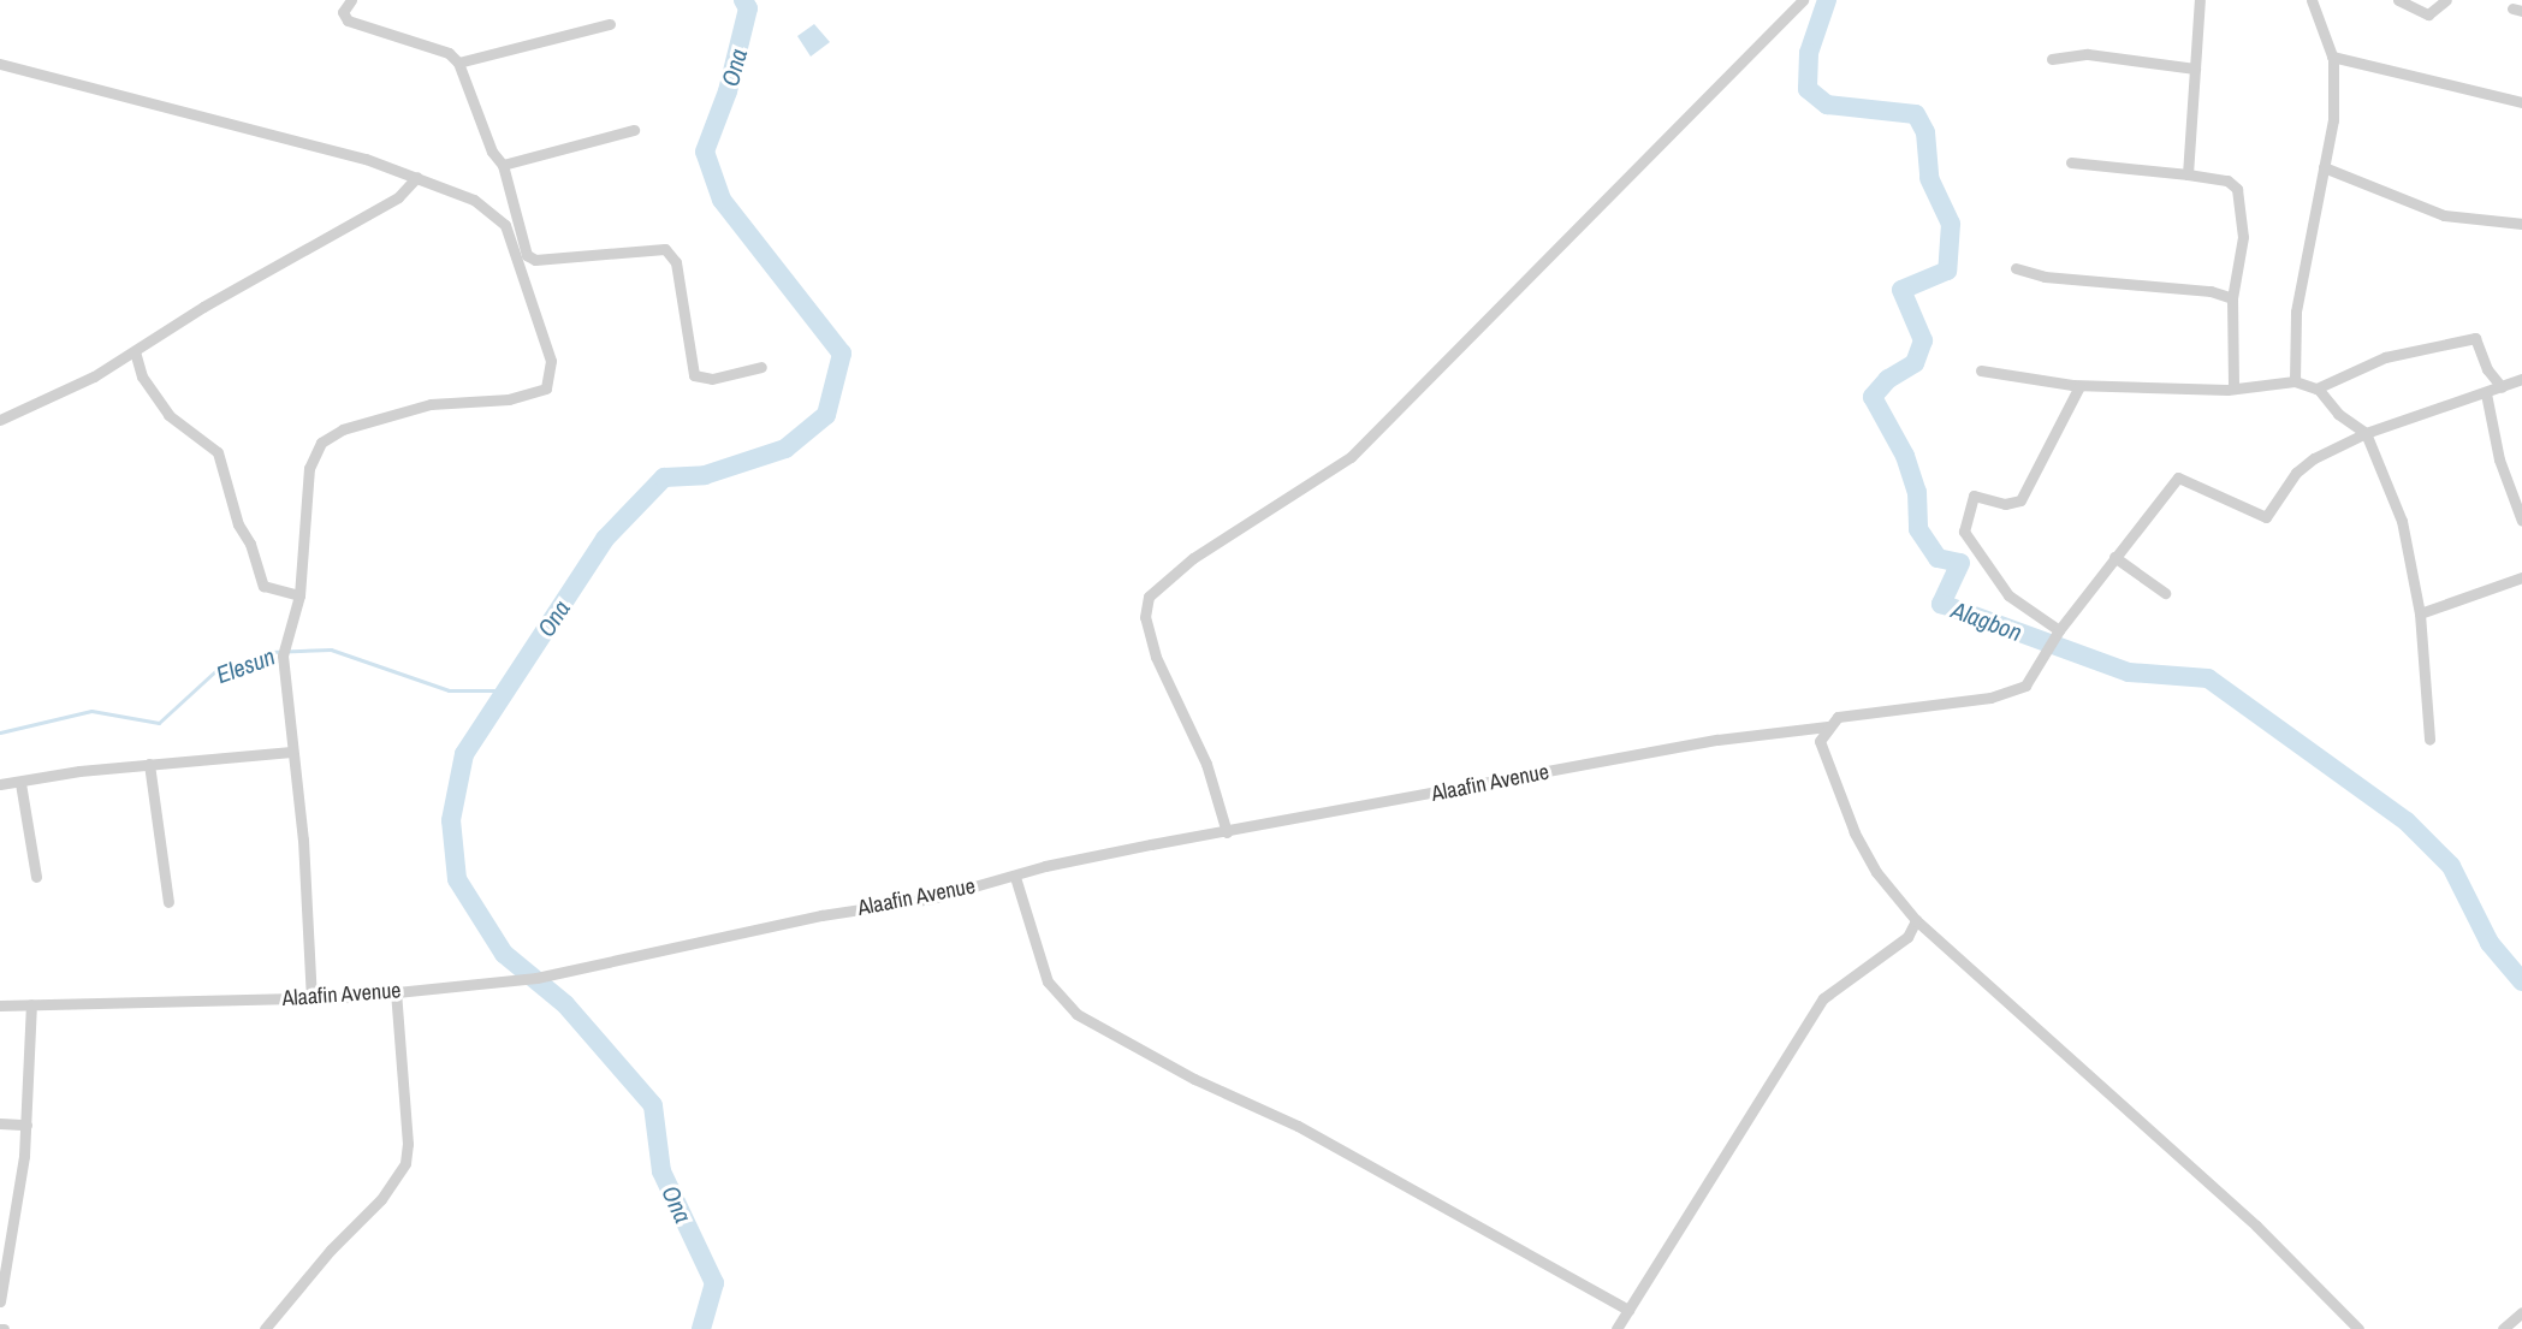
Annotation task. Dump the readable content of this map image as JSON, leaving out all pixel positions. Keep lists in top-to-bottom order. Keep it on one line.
{"streets":{"street":["Alaafin Avenue"]},"water":["Ona","Alagbon","Elesun"]}
